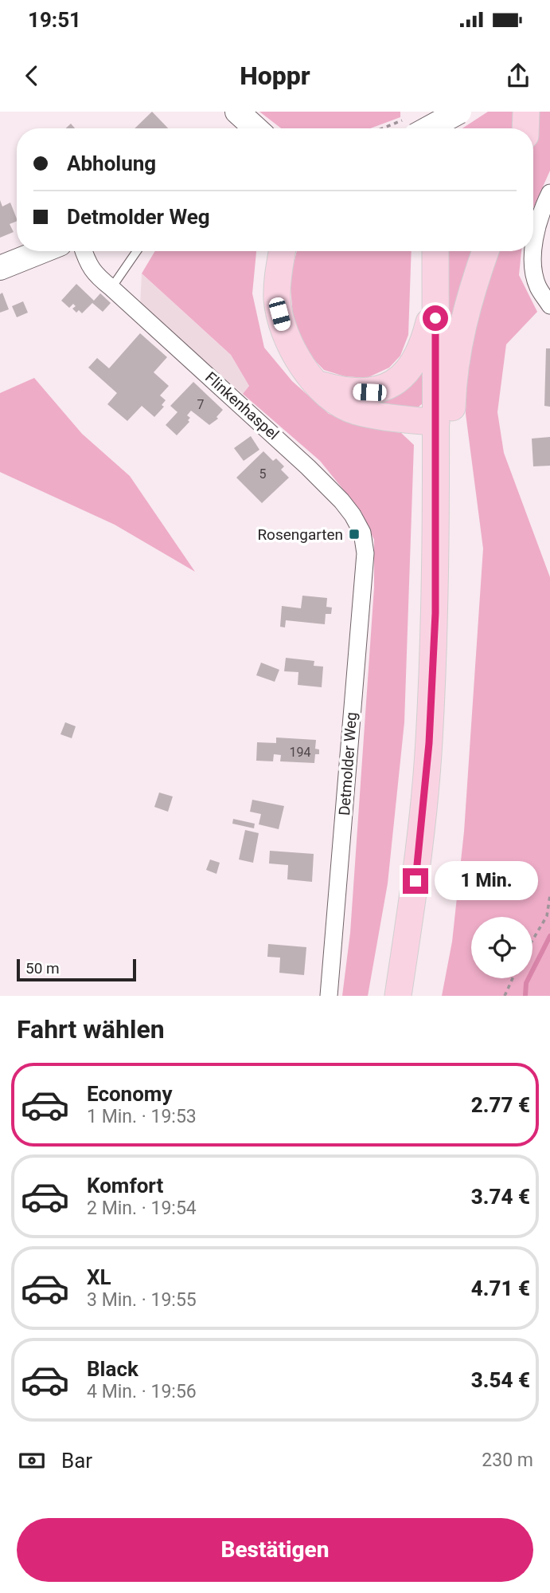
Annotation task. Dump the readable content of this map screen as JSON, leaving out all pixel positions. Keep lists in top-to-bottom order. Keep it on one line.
{"streets":{"street":["Flinkenhaspel","Detmolder Weg"]},"crossings":[["Flinkenhaspel","Detmolder Weg"]],"places":{"transit":["Rosengarten"]},"house_numbers":["7","5","194"],"scale_bar":"50 m","page":{"status":"19:51","header":"Hoppr","banner":["Abholung","Detmolder Weg"],"bubble":"1 Min.","scale":"50 m","heading":"Fahrt wählen","list":[{"name":"Economy","note":"1 Min. · 19:53","value":"2.77 €"},{"name":"Komfort","note":"2 Min. · 19:54","value":"3.74 €"},{"name":"XL","note":"3 Min. · 19:55","value":"4.71 €"},{"name":"Black","note":"4 Min. · 19:56","value":"3.54 €"}],"pay":["Bar","230 m"],"buttons":"Bestätigen"}}
